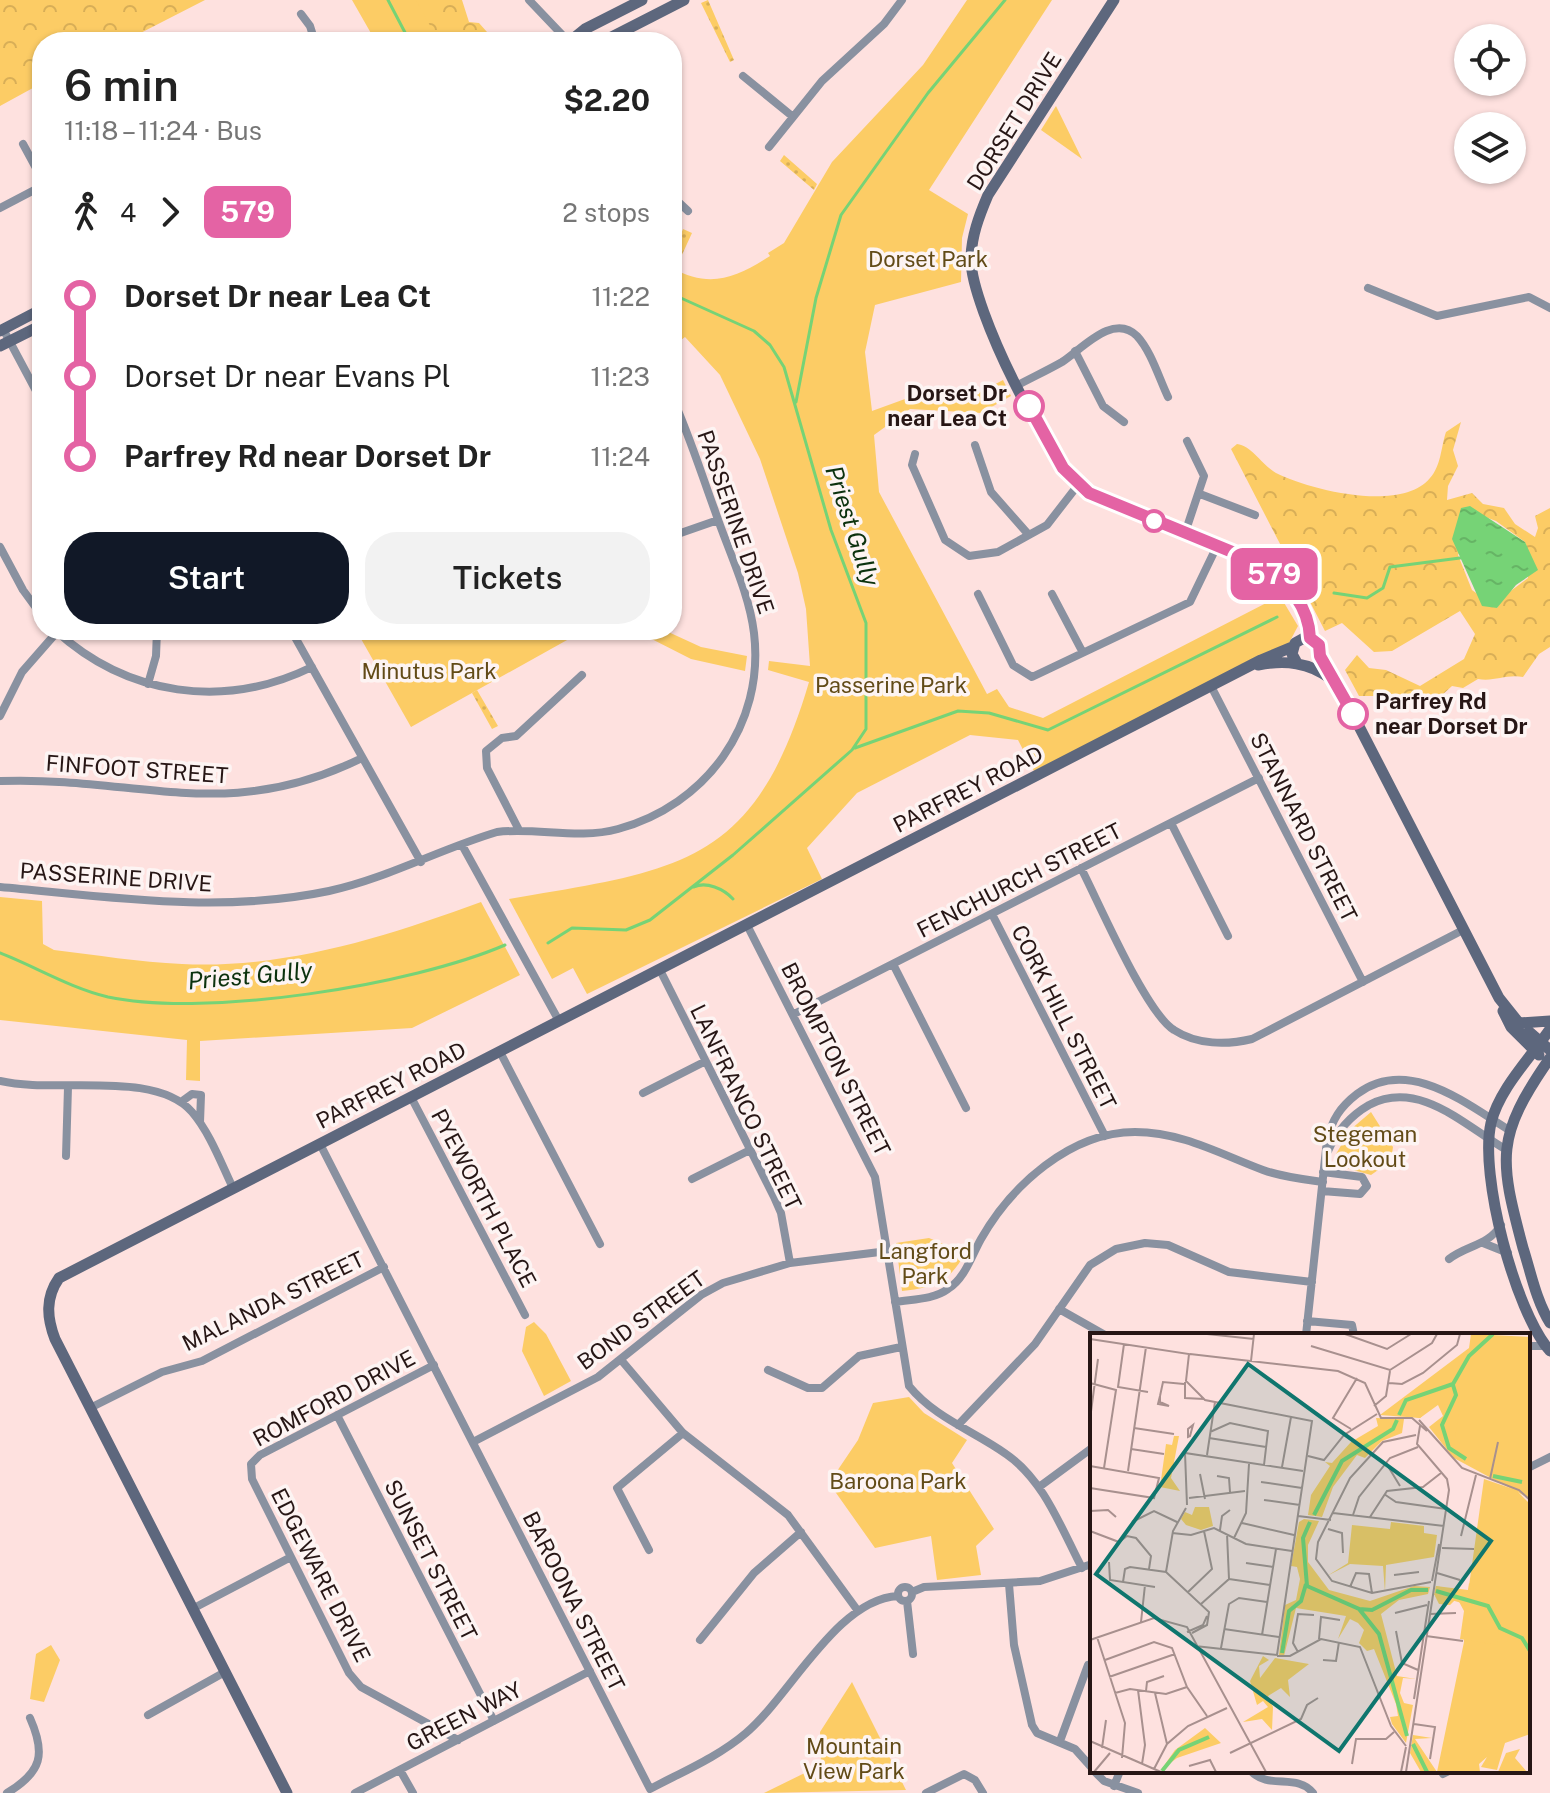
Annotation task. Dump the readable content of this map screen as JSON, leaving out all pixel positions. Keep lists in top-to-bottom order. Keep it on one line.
{"streets":{"main road":["DORSET DRIVE","PARFREY ROAD"],"street":["PASSERINE DRIVE","FINFOOT STREET","STANNARD STREET","FENCHURCH STREET","CORK HILL STREET","BROMPTON STREET","LANFRANCO STREET","PYEWORTH PLACE","MALANDA STREET","BOND STREET","ROMFORD DRIVE","SUNSET STREET","EDGEWARE DRIVE","BAROONA STREET","GREEN WAY"]},"crossings":[["DORSET DRIVE","PARFREY ROAD"],["PARFREY ROAD","STANNARD STREET"],["PARFREY ROAD","BROMPTON STREET"],["PARFREY ROAD","LANFRANCO STREET"],["PARFREY ROAD","PYEWORTH PLACE"],["PARFREY ROAD","MALANDA STREET"],["PARFREY ROAD","BAROONA STREET"],["STANNARD STREET","FENCHURCH STREET"],["FENCHURCH STREET","CORK HILL STREET"],["FENCHURCH STREET","BROMPTON STREET"],["BROMPTON STREET","BOND STREET"],["BROMPTON STREET","BAROONA STREET"],["LANFRANCO STREET","BOND STREET"],["MALANDA STREET","BAROONA STREET"],["BOND STREET","BAROONA STREET"],["ROMFORD DRIVE","SUNSET STREET"],["ROMFORD DRIVE","EDGEWARE DRIVE"],["ROMFORD DRIVE","BAROONA STREET"],["SUNSET STREET","GREEN WAY"],["EDGEWARE DRIVE","GREEN WAY"],["BAROONA STREET","GREEN WAY"]],"water":["Priest Gully"],"parks":["Dorset Park","Minutus Park","Passerine Park","Stegeman Lookout","Langford Park","Baroona Park","Mountain View Park"],"places":["Dorset Dr near Lea Ct","Parfrey Rd near Dorset Dr"],"lines":["bus line 579"],"page":{"on_map":"579","heading":["6 min","11:18 – 11:24 · Bus","$2.20"],"legs":["4","579","2 stops"],"list":[{"name":"Dorset Dr near Lea Ct","value":"11:22"},{"name":"Dorset Dr near Evans Pl","value":"11:23"},{"name":"Parfrey Rd near Dorset Dr","value":"11:24"}],"buttons":["Start","Tickets"]}}
